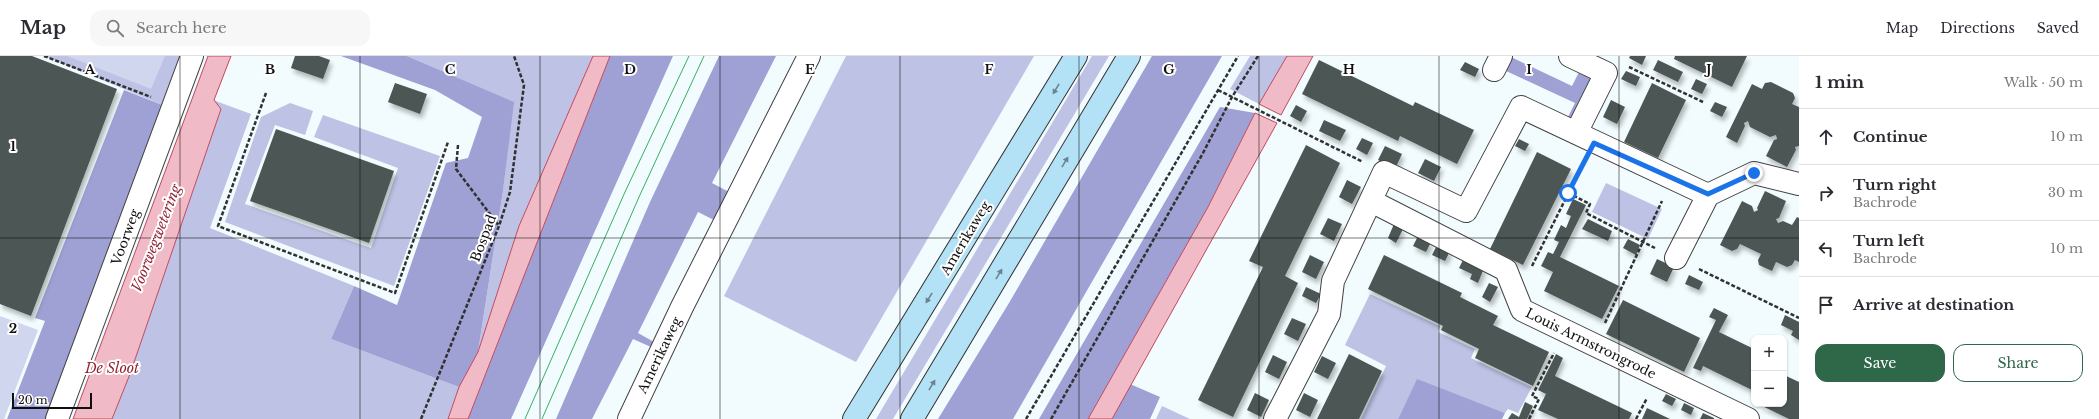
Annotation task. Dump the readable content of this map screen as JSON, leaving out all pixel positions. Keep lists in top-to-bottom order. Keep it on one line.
{"streets":{"main road":["Amerikaweg"],"street":["Voorweg","Louis Armstrongrode"],"path":["Bospad"]},"one_way":["Amerikaweg"],"water":["Voorwegwetering","De Sloot"],"scale_bar":"20 m","page":{"header":"Map","search":"Search here","nav":["Map","Directions","Saved"],"heading":["1 min","Walk · 50 m"],"list":[["Continue","10 m"],["Turn right","Bachrode","30 m"],["Turn left","Bachrode","10 m"],"Arrive at destination"],"buttons":["Save","Share"],"map_buttons":["+","−"],"scale":"20 m"},"grid":{"columns":["A","B","C","D","E","F","G","H","I","J"],"rows":["1","2"]}}
